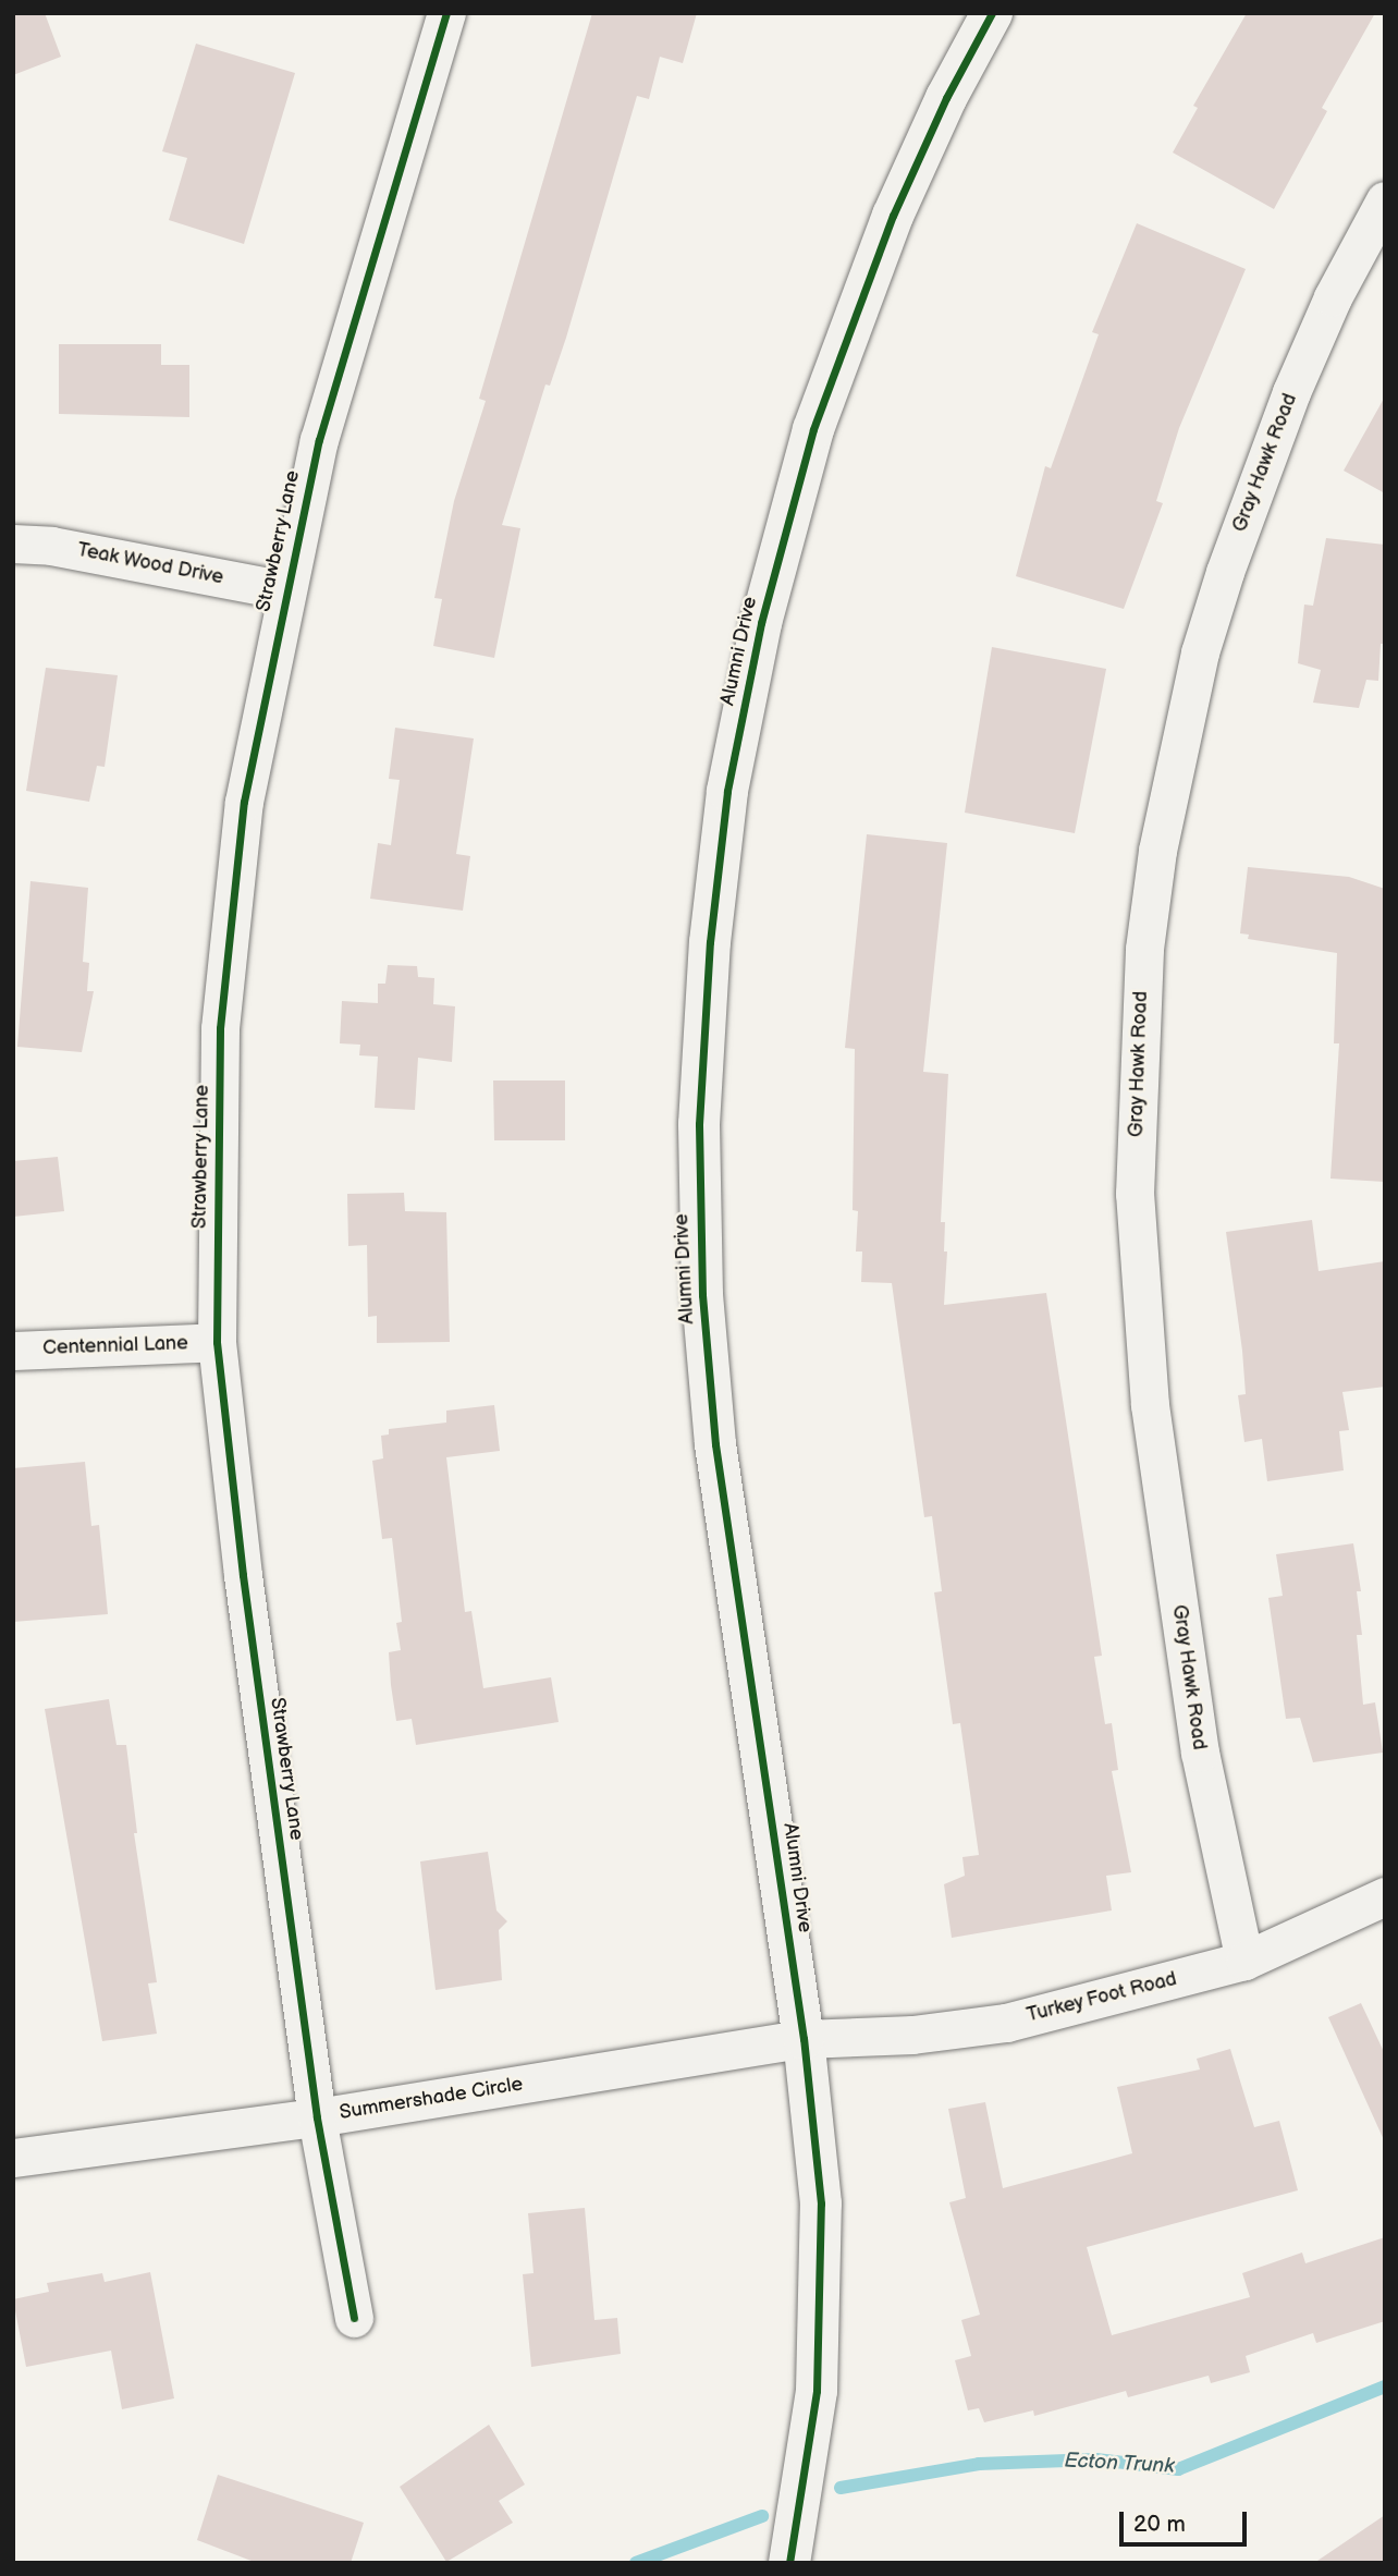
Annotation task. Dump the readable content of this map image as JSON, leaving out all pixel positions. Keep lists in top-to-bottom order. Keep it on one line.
{"streets":{"main road":["Alumni Drive"],"street":["Gray Hawk Road","Strawberry Lane","Teak Wood Drive","Centennial Lane","Turkey Foot Road","Summershade Circle"]},"crossings":[["Gray Hawk Road","Turkey Foot Road"],["Strawberry Lane","Teak Wood Drive"],["Strawberry Lane","Centennial Lane"],["Strawberry Lane","Summershade Circle"],["Alumni Drive","Turkey Foot Road"],["Alumni Drive","Summershade Circle"],["Turkey Foot Road","Summershade Circle"]],"water":["Ecton Trunk"],"scale_bar":"20 m"}
